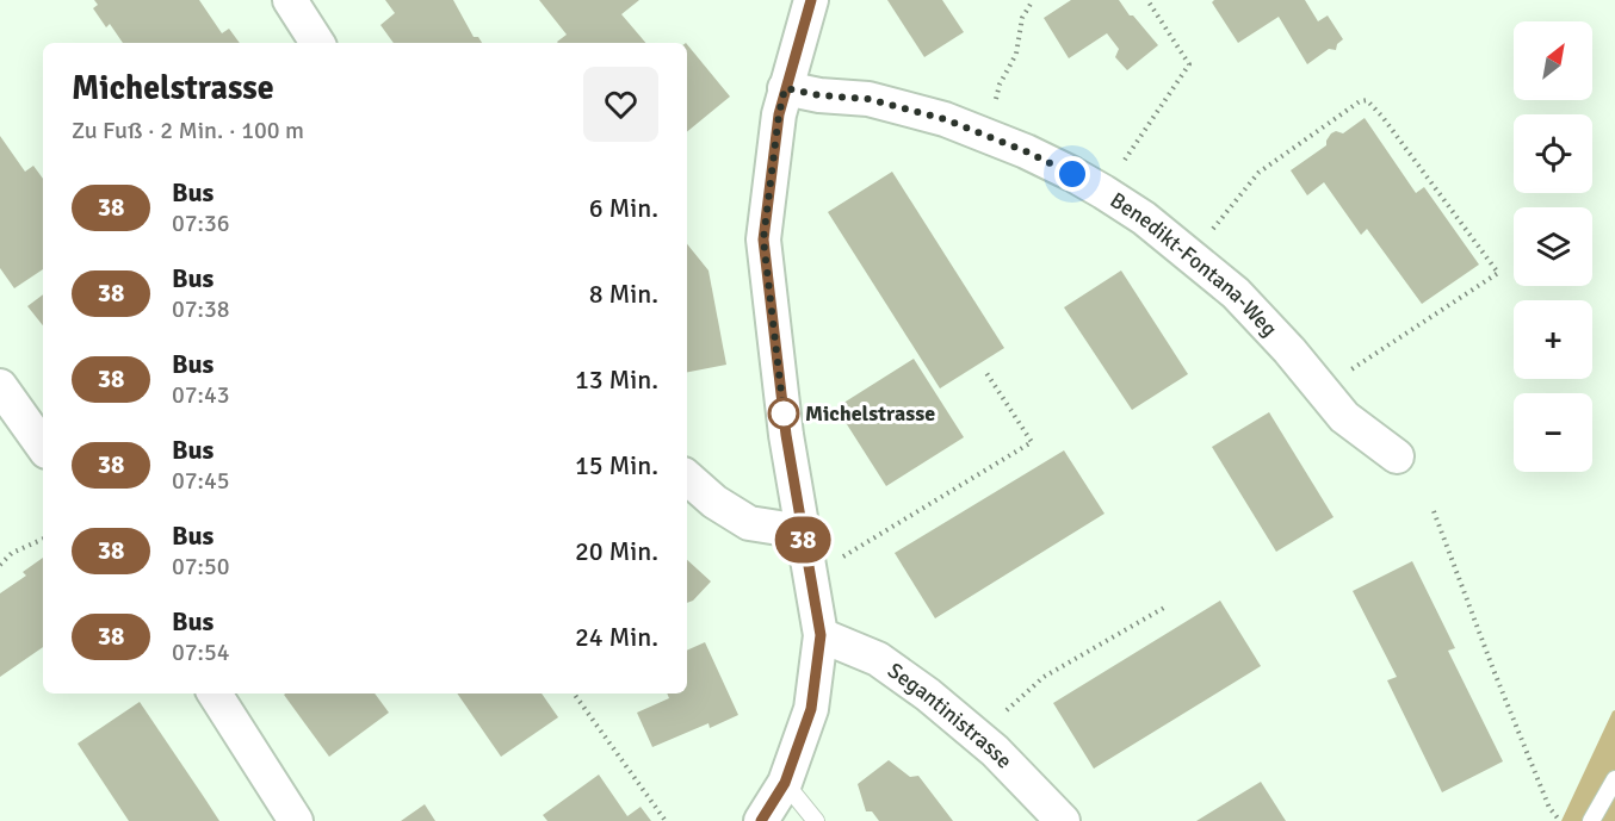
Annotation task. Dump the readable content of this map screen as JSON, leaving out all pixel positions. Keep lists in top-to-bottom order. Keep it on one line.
{"streets":{"street":["Benedikt-Fontana-Weg","Segantinistrasse"]},"places":["Michelstrasse"],"lines":["bus line 38"],"north":"top right","page":{"on_map":"38","map_buttons":["+","−"],"heading":["Michelstrasse","Zu Fuß · 2 Min. · 100 m"],"list":[{"mark":"38","name":"Bus","note":"07:36","value":"6 Min."},{"mark":"38","name":"Bus","note":"07:38","value":"8 Min."},{"mark":"38","name":"Bus","note":"07:43","value":"13 Min."},{"mark":"38","name":"Bus","note":"07:45","value":"15 Min."},{"mark":"38","name":"Bus","note":"07:50","value":"20 Min."},{"mark":"38","name":"Bus","note":"07:54","value":"24 Min."}]}}
